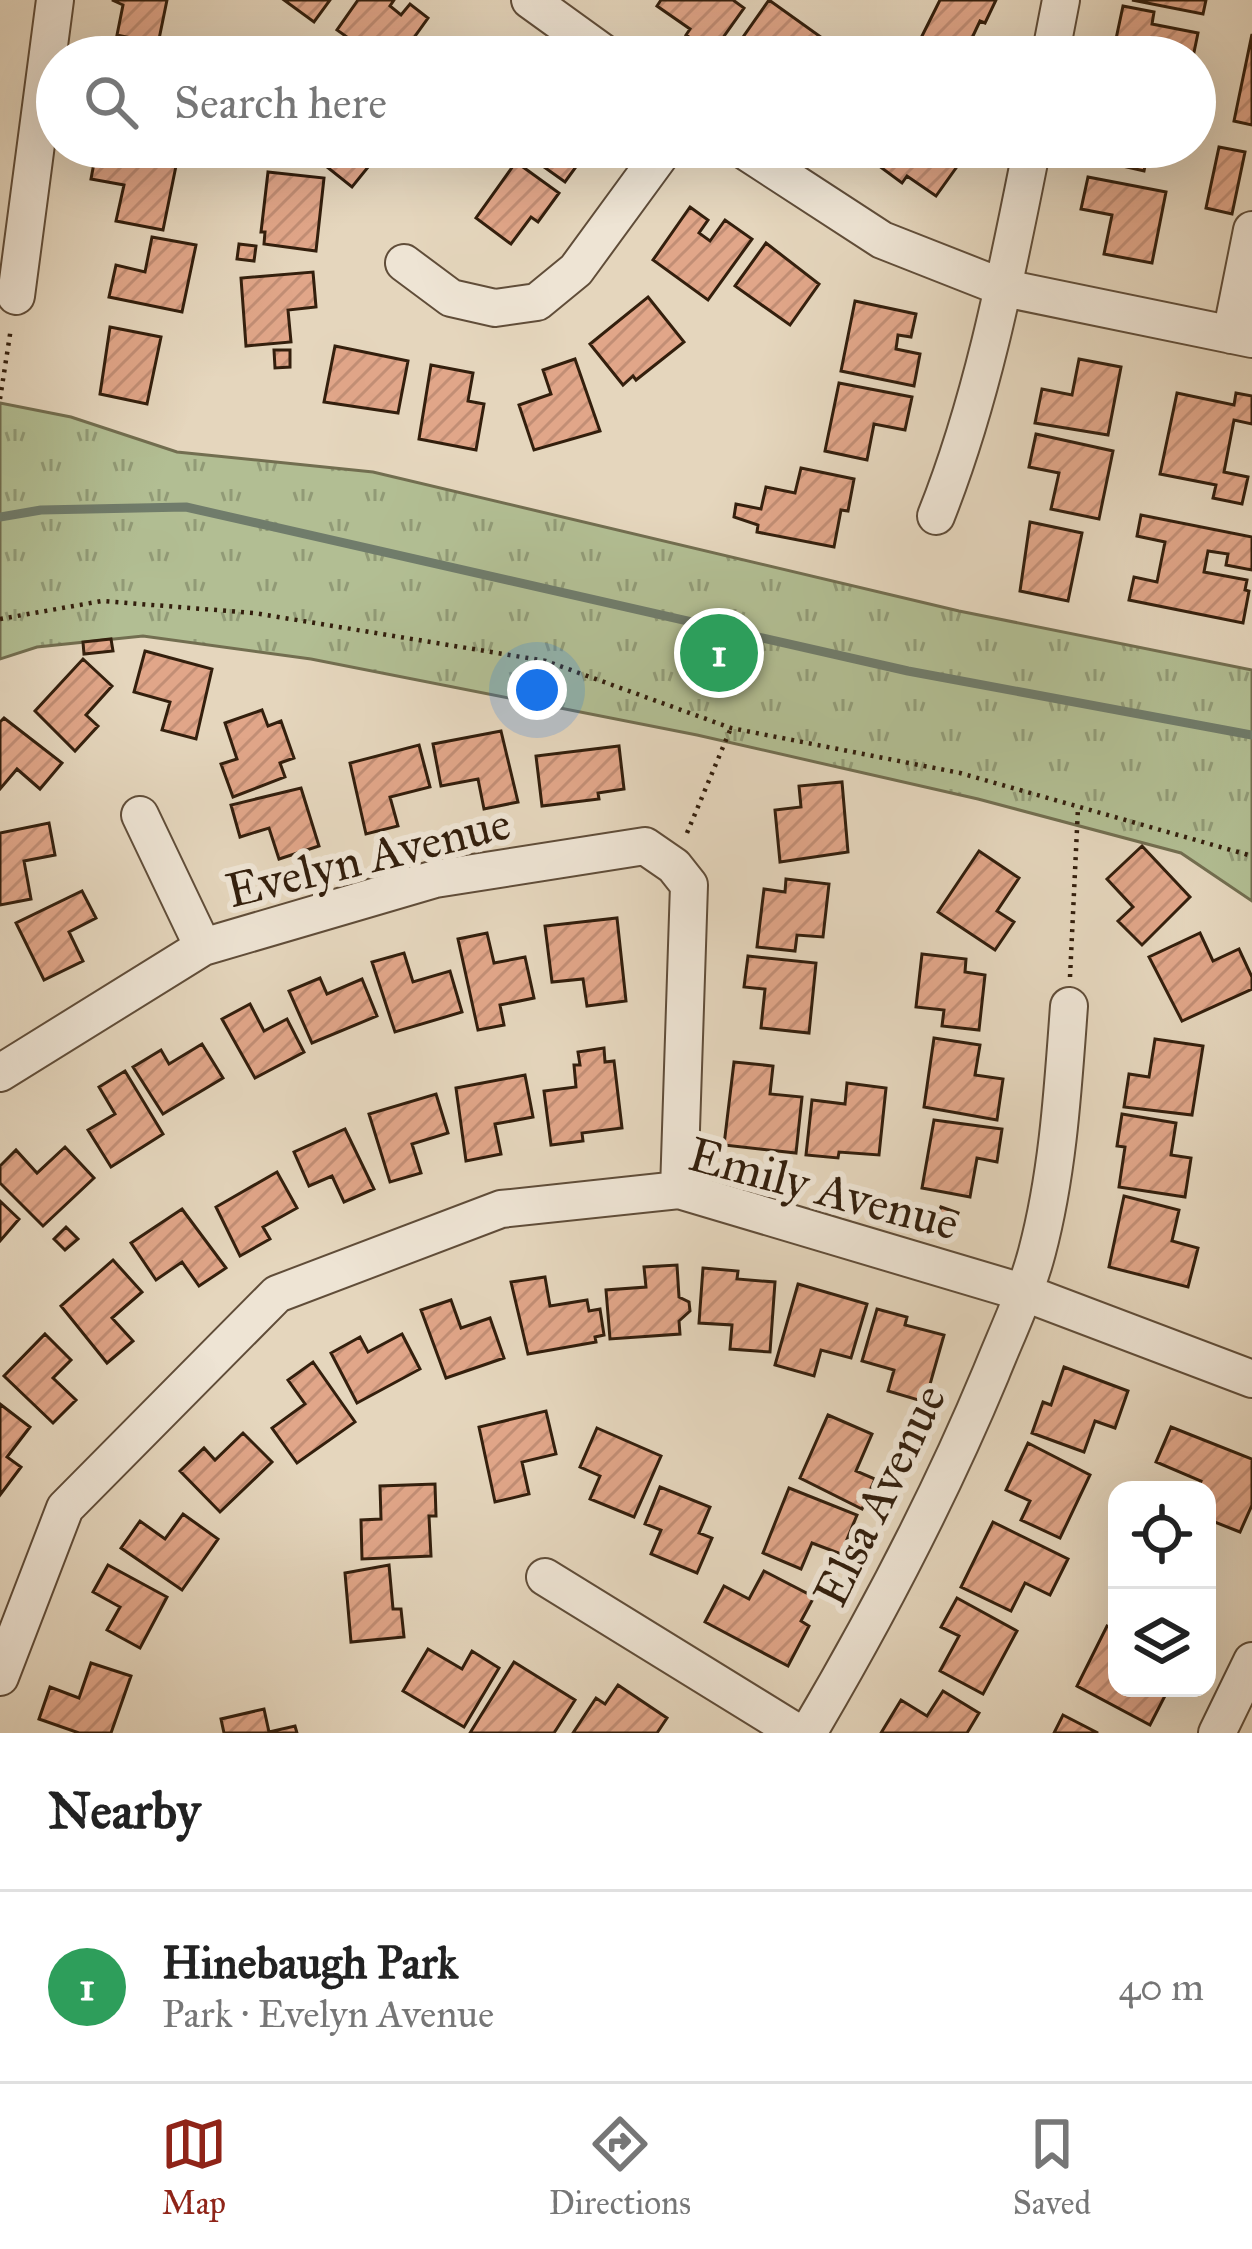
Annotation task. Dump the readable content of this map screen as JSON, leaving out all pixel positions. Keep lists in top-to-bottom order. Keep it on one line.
{"streets":{"street":["Evelyn Avenue","Emily Avenue","Elsa Avenue"]},"crossings":[["Emily Avenue","Elsa Avenue"]],"page":{"search":"Search here","pins":"1","heading":"Nearby","list":[{"mark":"1","name":"Hinebaugh Park","note":"Park · Evelyn Avenue","value":"40 m"}],"nav":["Map","Directions","Saved"]}}
